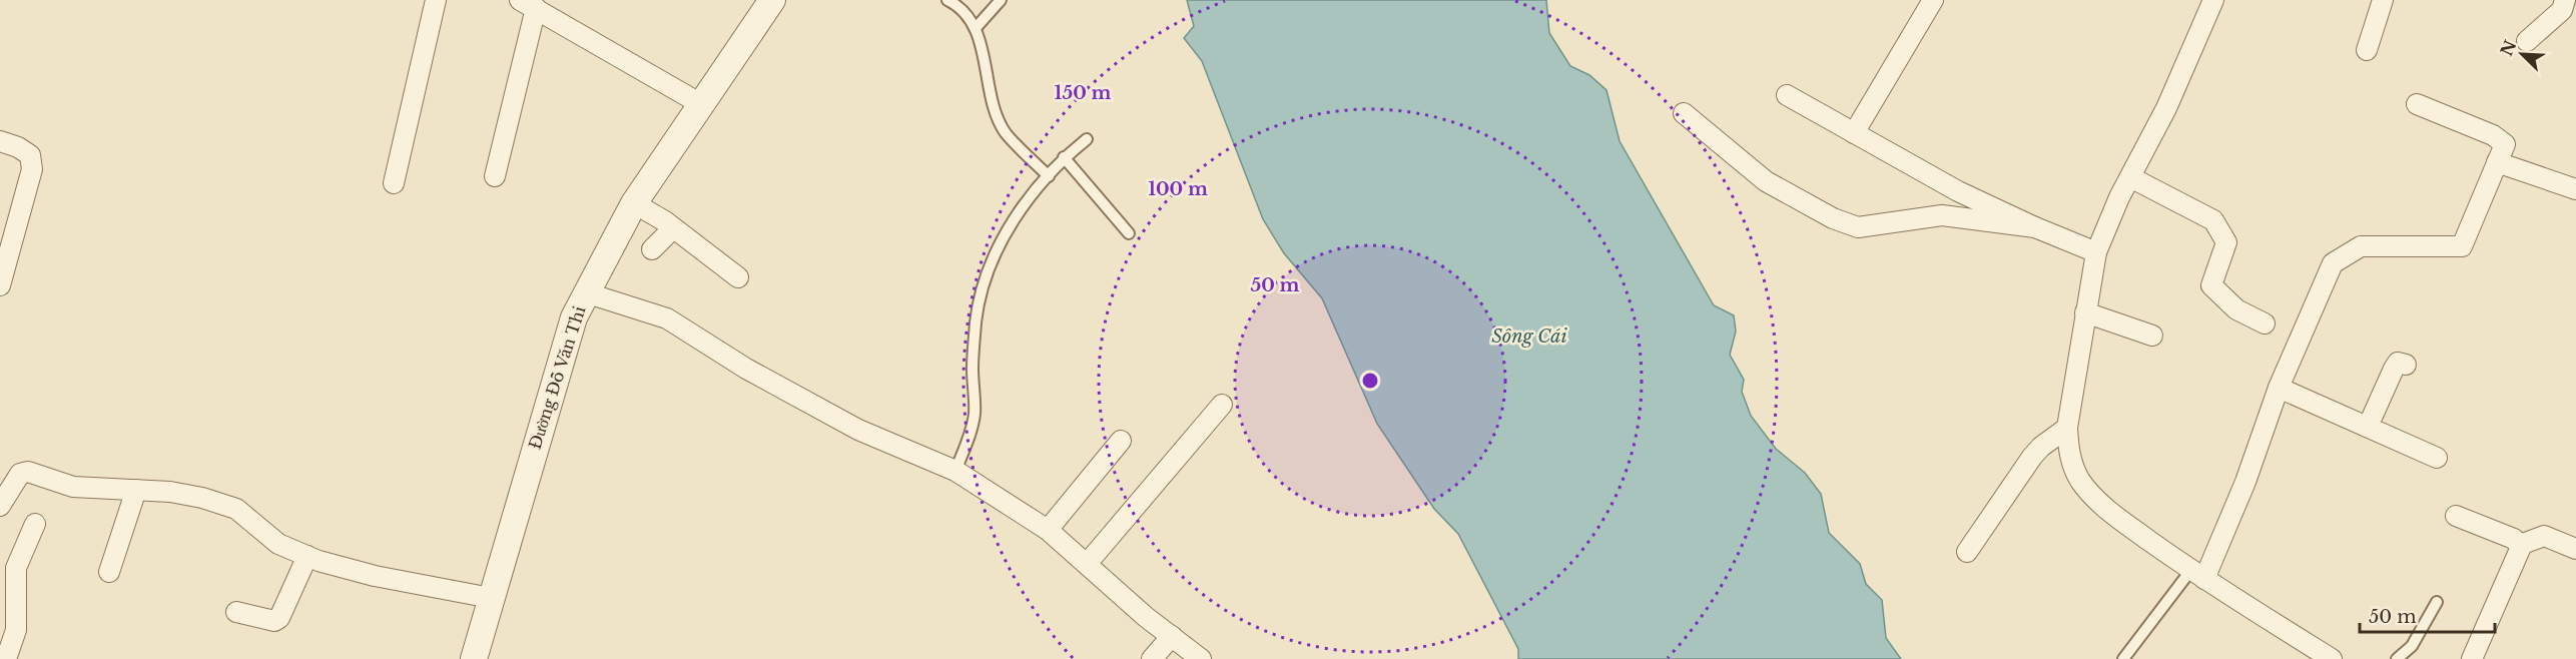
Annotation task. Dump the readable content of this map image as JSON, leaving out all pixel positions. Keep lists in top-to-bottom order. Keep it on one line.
{"streets":{"street":["Đường Đỗ Văn Thi"]},"water":["Sông Cái"],"scale_bar":"50 m","north":"top left","rings":["150 m","100 m","50 m"]}
